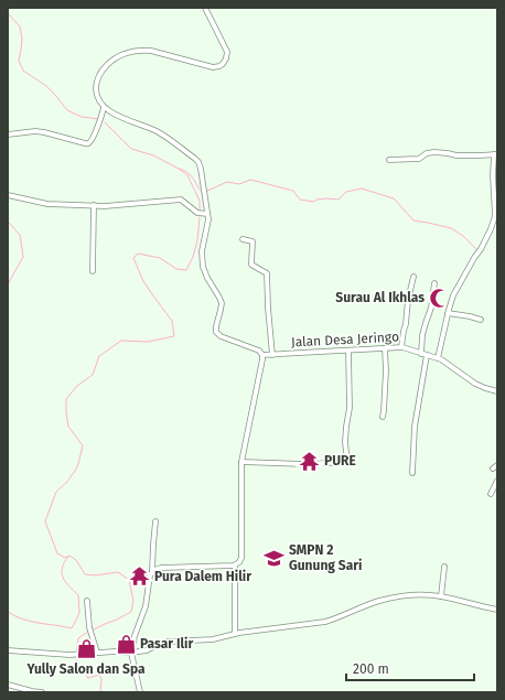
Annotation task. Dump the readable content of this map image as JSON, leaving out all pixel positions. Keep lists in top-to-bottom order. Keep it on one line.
{"streets":{"street":["Jalan Desa Jeringo"]},"places":{"mosque":["Surau Al Ikhlas"],"temple":["PURE","Pura Dalem Hilir"],"school or university":["SMPN 2 Gunung Sari"],"shop":["Pasar Ilir","Yully Salon dan Spa"]},"scale_bar":"200 m"}
